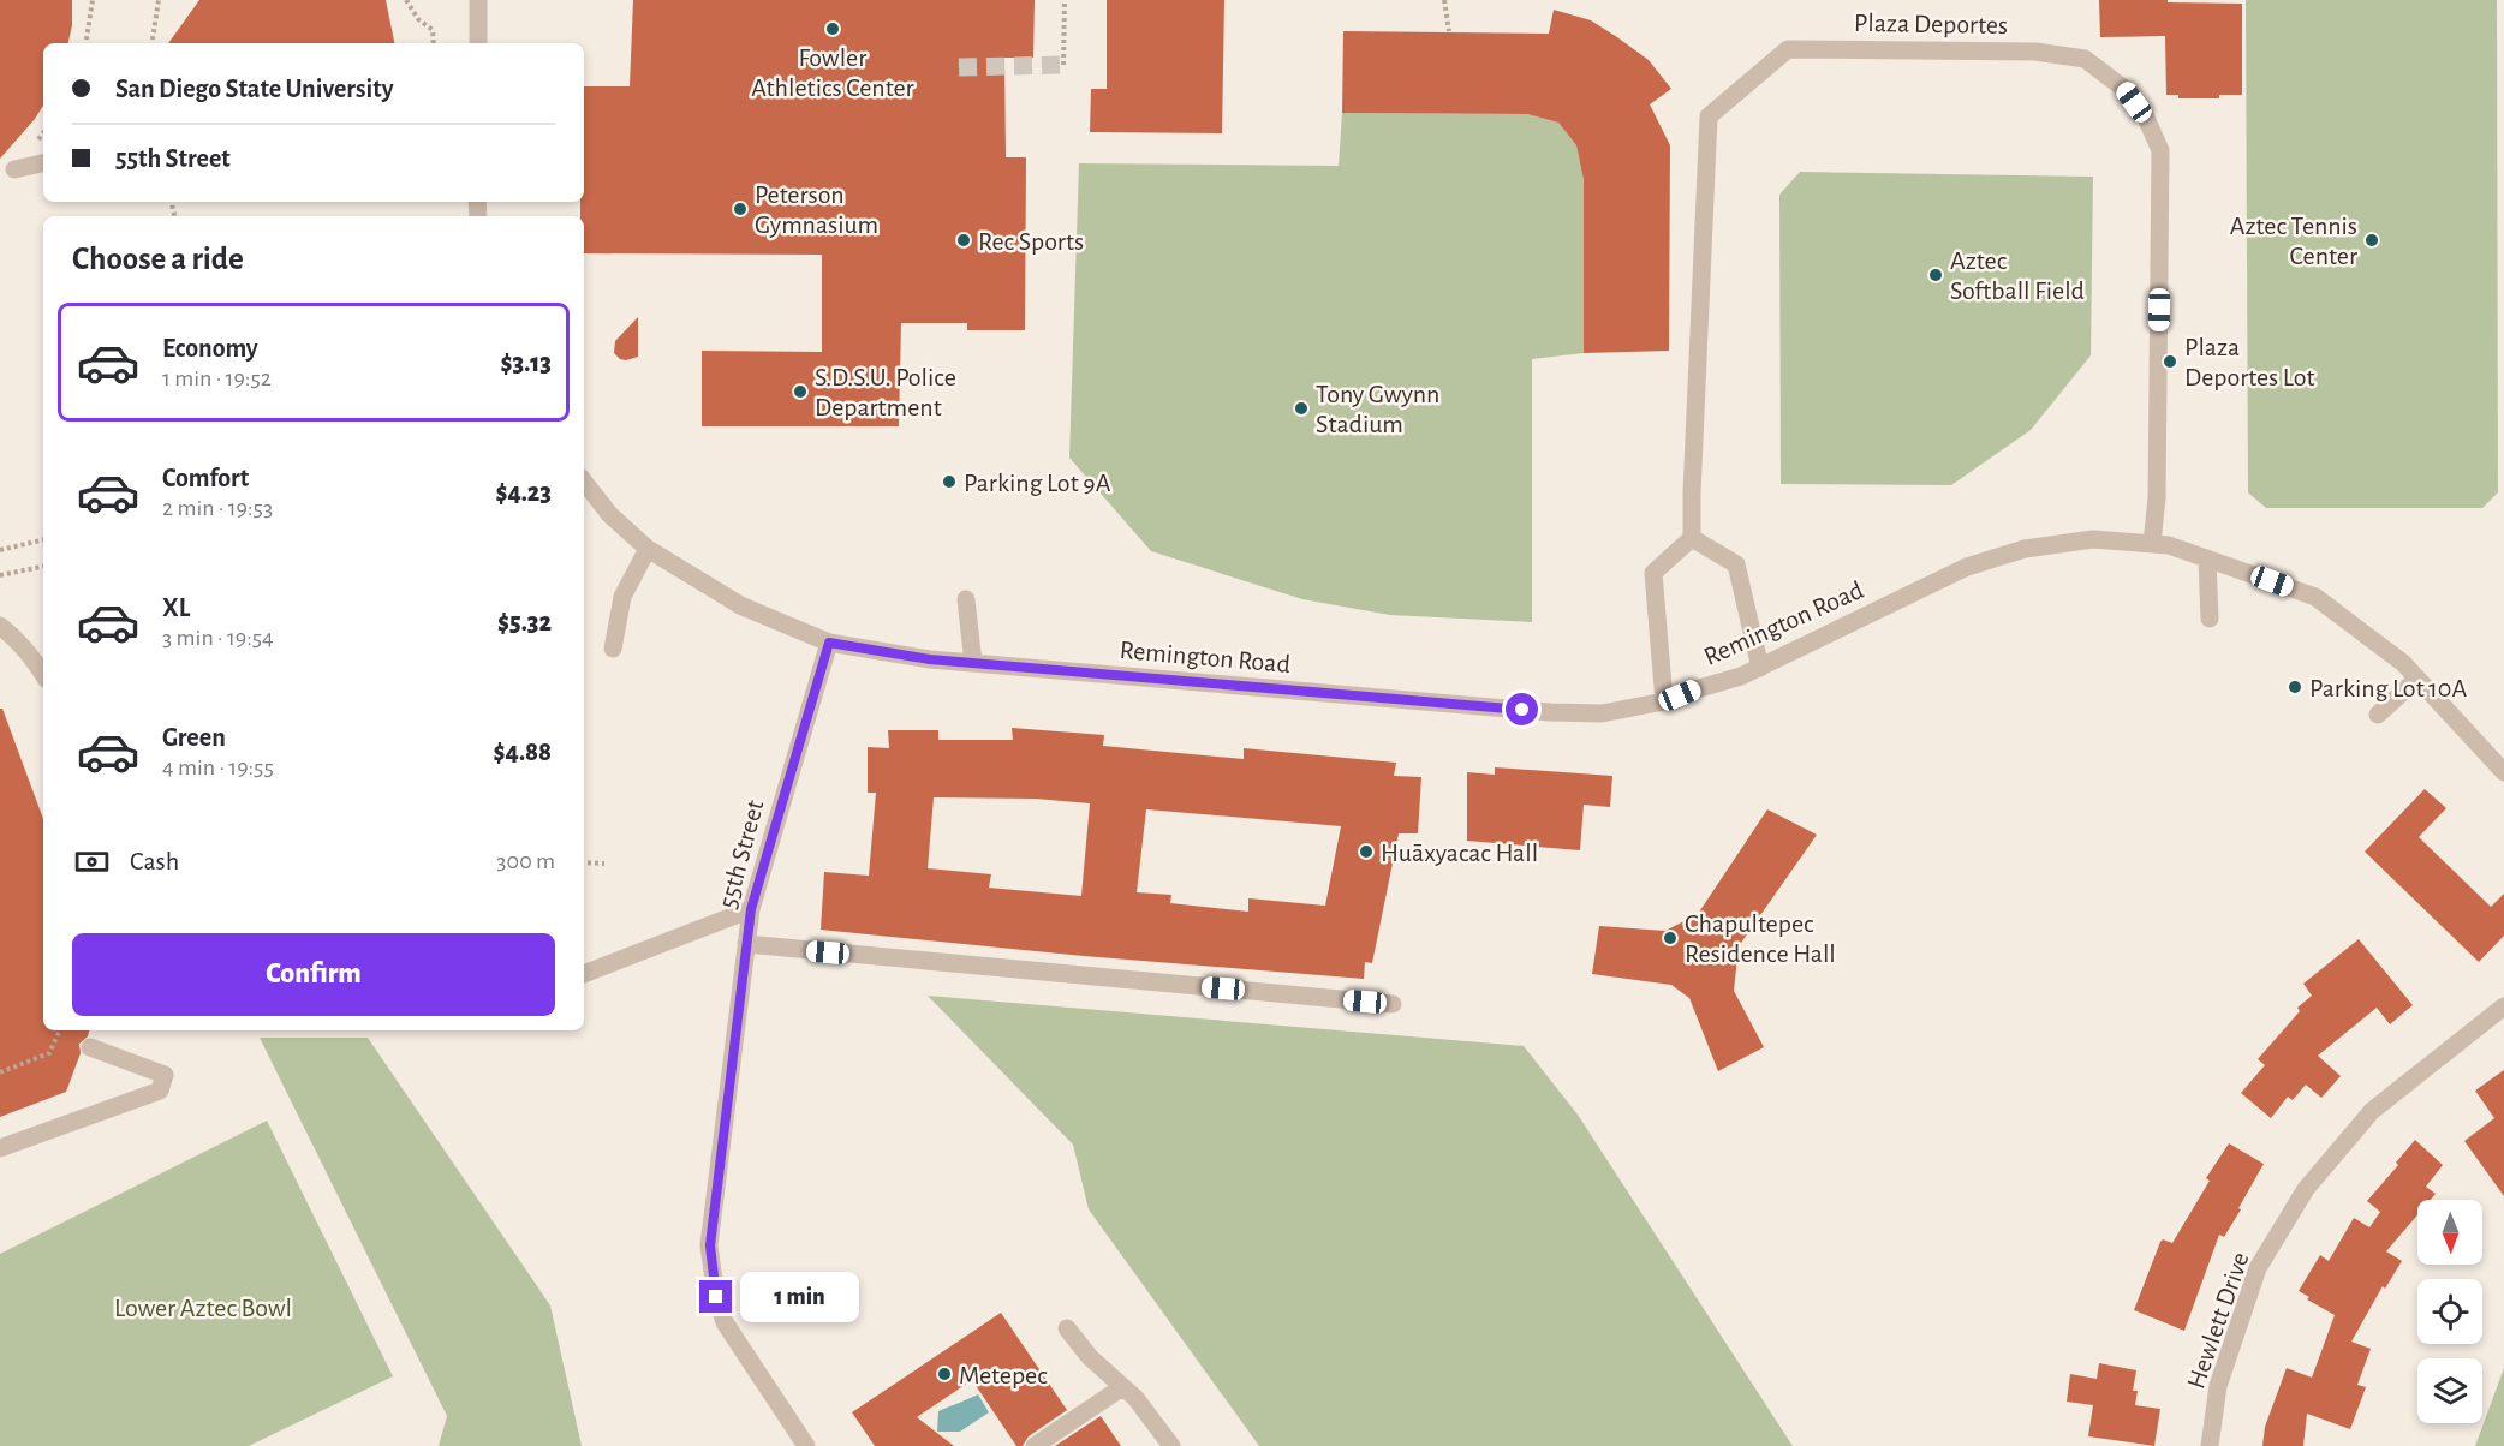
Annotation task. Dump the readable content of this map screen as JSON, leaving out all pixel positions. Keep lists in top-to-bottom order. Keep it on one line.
{"streets":{"street":["Plaza Deportes","Remington Road","55th Street","Hewlett Drive"]},"crossings":[["Plaza Deportes","Remington Road"],["Remington Road","55th Street"]],"parks":["Lower Aztec Bowl"],"places":["Fowler Athletics Center","Peterson Gymnasium","Rec Sports","Aztec Tennis Center","Aztec Softball Field","Plaza Deportes Lot","S.D.S.U. Police Department","Tony Gwynn Stadium","Parking Lot 9A","Parking Lot 10A","Huāxyacac Hall","Chapultepec Residence Hall","Metepec"],"north":"bottom","page":{"banner":["San Diego State University","55th Street"],"heading":"Choose a ride","list":[{"name":"Economy","note":"1 min · 19:52","value":"$3.13"},{"name":"Comfort","note":"2 min · 19:53","value":"$4.23"},{"name":"XL","note":"3 min · 19:54","value":"$5.32"},{"name":"Green","note":"4 min · 19:55","value":"$4.88"}],"pay":["Cash","300 m"],"buttons":"Confirm","bubble":"1 min"}}
